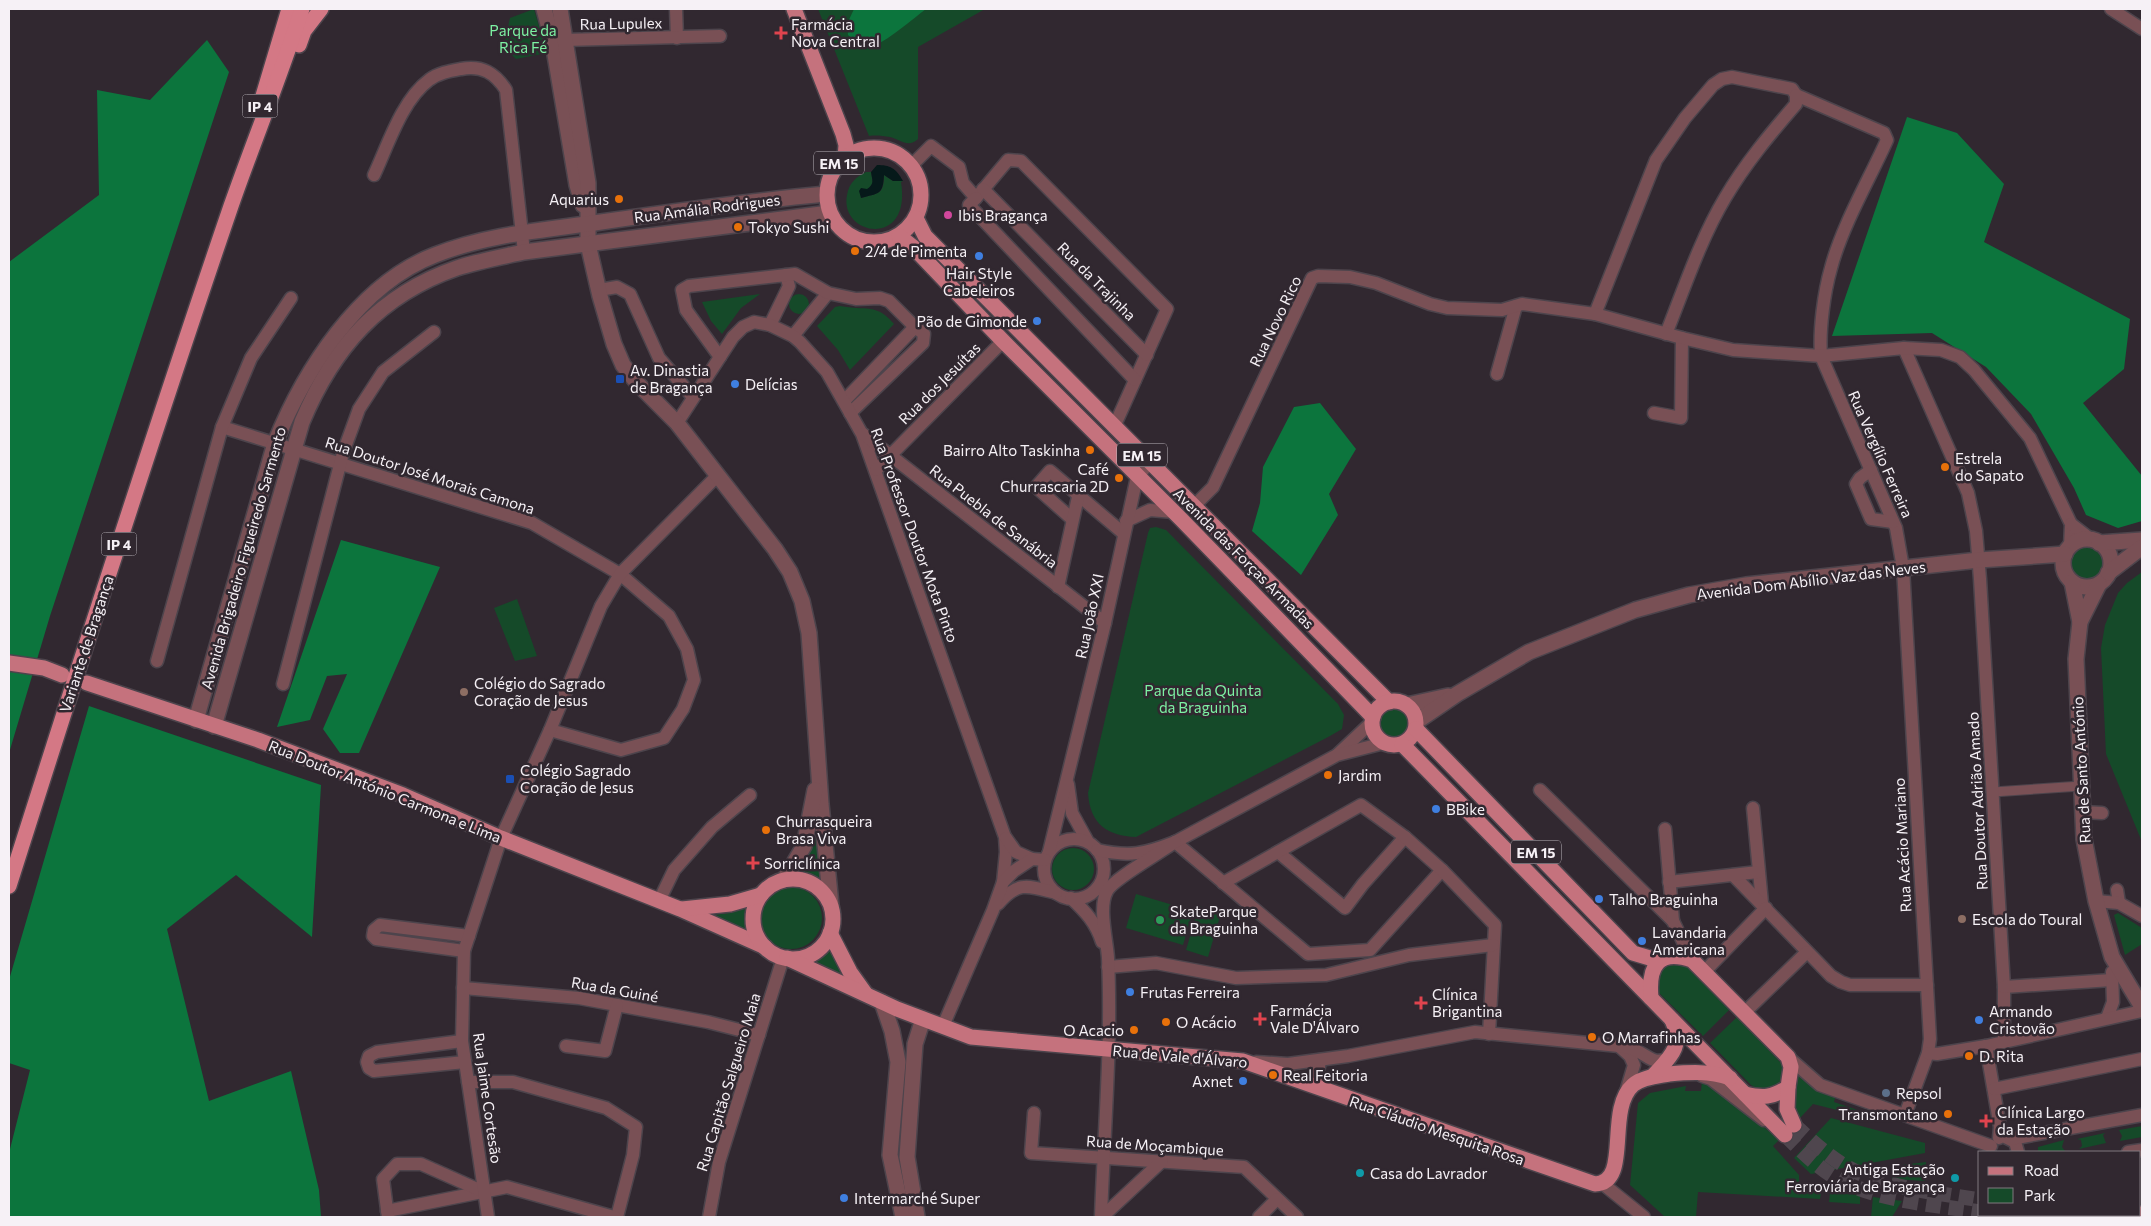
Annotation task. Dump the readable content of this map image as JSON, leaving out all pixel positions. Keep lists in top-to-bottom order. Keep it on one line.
{"streets":{"highway":["IP 4","Variante de Bragança"],"main road":["EM 15","Avenida das Forças Armadas","Rua Doutor António Carmona e Lima","Rua de Vale d'Álvaro","Rua Cláudio Mesquita Rosa"],"street":["Rua Lupulex","Rua Amália Rodrigues","Rua da Trajinha","Rua Novo Rico","Rua dos Jesuítas","Rua Vergílio Ferreira","Rua Doutor José Morais Camona","Rua Puebla de Sanábria","Rua Professor Doutor Mota Pinto","Avenida Brigadeiro Figueiredo Sarmento","Avenida Dom Abílio Vaz das Neves","Rua João XXI","Rua de Santo António","Rua Doutor Adrião Amado","Rua Acácio Mariano","Rua da Guiné","Rua Capitão Salgueiro Maia","Rua Jaime Cortesão","Rua de Moçambique"]},"crossings":[["EM 15","Rua Amália Rodrigues"],["EM 15","Rua da Trajinha"],["EM 15","Avenida das Forças Armadas"],["Rua Amália Rodrigues","Rua da Trajinha"],["Rua Amália Rodrigues","Avenida Brigadeiro Figueiredo Sarmento"],["Rua Amália Rodrigues","Avenida das Forças Armadas"],["Rua da Trajinha","Avenida das Forças Armadas"],["Rua Novo Rico","Rua Vergílio Ferreira"],["Rua Novo Rico","Avenida das Forças Armadas"],["Rua Novo Rico","Rua Doutor Adrião Amado"],["Rua dos Jesuítas","Rua Puebla de Sanábria"],["Rua dos Jesuítas","Rua Professor Doutor Mota Pinto"],["Rua dos Jesuítas","Avenida das Forças Armadas"],["Rua Vergílio Ferreira","Avenida Dom Abílio Vaz das Neves"],["Rua Vergílio Ferreira","Rua Acácio Mariano"],["Rua Doutor José Morais Camona","Avenida Brigadeiro Figueiredo Sarmento"],["Rua Doutor José Morais Camona","Rua Jaime Cortesão"],["Rua Puebla de Sanábria","Rua Professor Doutor Mota Pinto"],["Rua Puebla de Sanábria","Rua João XXI"],["Rua Professor Doutor Mota Pinto","Rua João XXI"],["Avenida Brigadeiro Figueiredo Sarmento","Rua Doutor António Carmona e Lima"],["Avenida das Forças Armadas","Rua João XXI"],["Avenida Dom Abílio Vaz das Neves","Rua de Santo António"],["Avenida Dom Abílio Vaz das Neves","Rua Doutor Adrião Amado"],["Avenida Dom Abílio Vaz das Neves","Rua Acácio Mariano"],["Rua Doutor António Carmona e Lima","Rua de Vale d'Álvaro"],["Rua Doutor António Carmona e Lima","Rua Capitão Salgueiro Maia"],["Rua Doutor António Carmona e Lima","Rua Jaime Cortesão"],["Rua da Guiné","Rua Capitão Salgueiro Maia"],["Rua da Guiné","Rua Jaime Cortesão"],["Rua de Vale d'Álvaro","Rua Capitão Salgueiro Maia"],["Rua de Vale d'Álvaro","Rua Cláudio Mesquita Rosa"]],"parks":["Parque da Rica Fé","Parque da Quinta da Braguinha"],"places":{"health":["Farmácia Nova Central","Sorriclínica","Clínica Brigantina","Farmácia Vale D'Álvaro","Clínica Largo da Estação"],"other":["Aquarius","Ibis Bragança","Tokyo Sushi","2/4 de Pimenta","Hair Style Cabeleiros","Pão de Gimonde","Delícias","Bairro Alto Taskinha","Estrela do Sapato","Café Churrascaria 2D","Colégio do Sagrado Coração de Jesus","Jardim","BBike","Churrasqueira Brasa Viva","Talho Braguinha","Escola do Toural","SkateParque da Braguinha","Lavandaria Americana","Frutas Ferreira","Armando Cristovão","O Acácio","O Acacio","O Marrafinhas","D. Rita","Real Feitoria","Axnet","Repsol","Transmontano","Casa do Lavrador","Antiga Estação Ferroviária de Bragança","Intermarché Super"],"transit":["Av. Dinastia de Bragança","Colégio Sagrado Coração de Jesus"]},"legend":["Road","Park"]}
